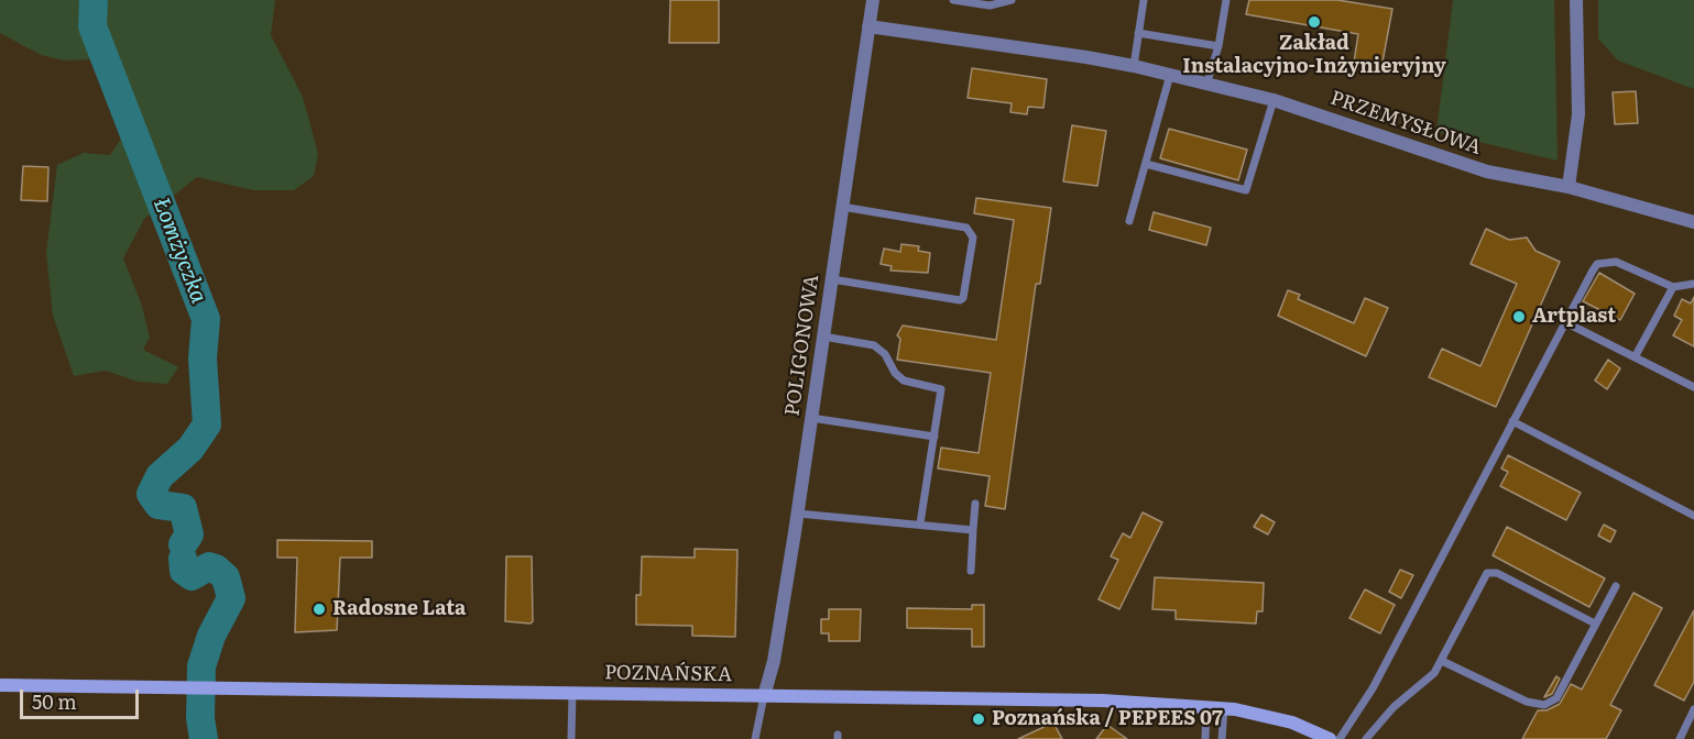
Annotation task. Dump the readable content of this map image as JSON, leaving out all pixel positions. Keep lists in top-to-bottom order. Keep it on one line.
{"streets":{"main road":["POZNAŃSKA"],"street":["PRZEMYSŁOWA","POLIGONOWA"]},"crossings":[["PRZEMYSŁOWA","POLIGONOWA"],["POLIGONOWA","POZNAŃSKA"]],"water":["Łomżyczka"],"places":["Zakład Instalacyjno-Inżynieryjny","Artplast","Radosne Lata","Poznańska / PEPEES 07"],"scale_bar":"50 m"}
